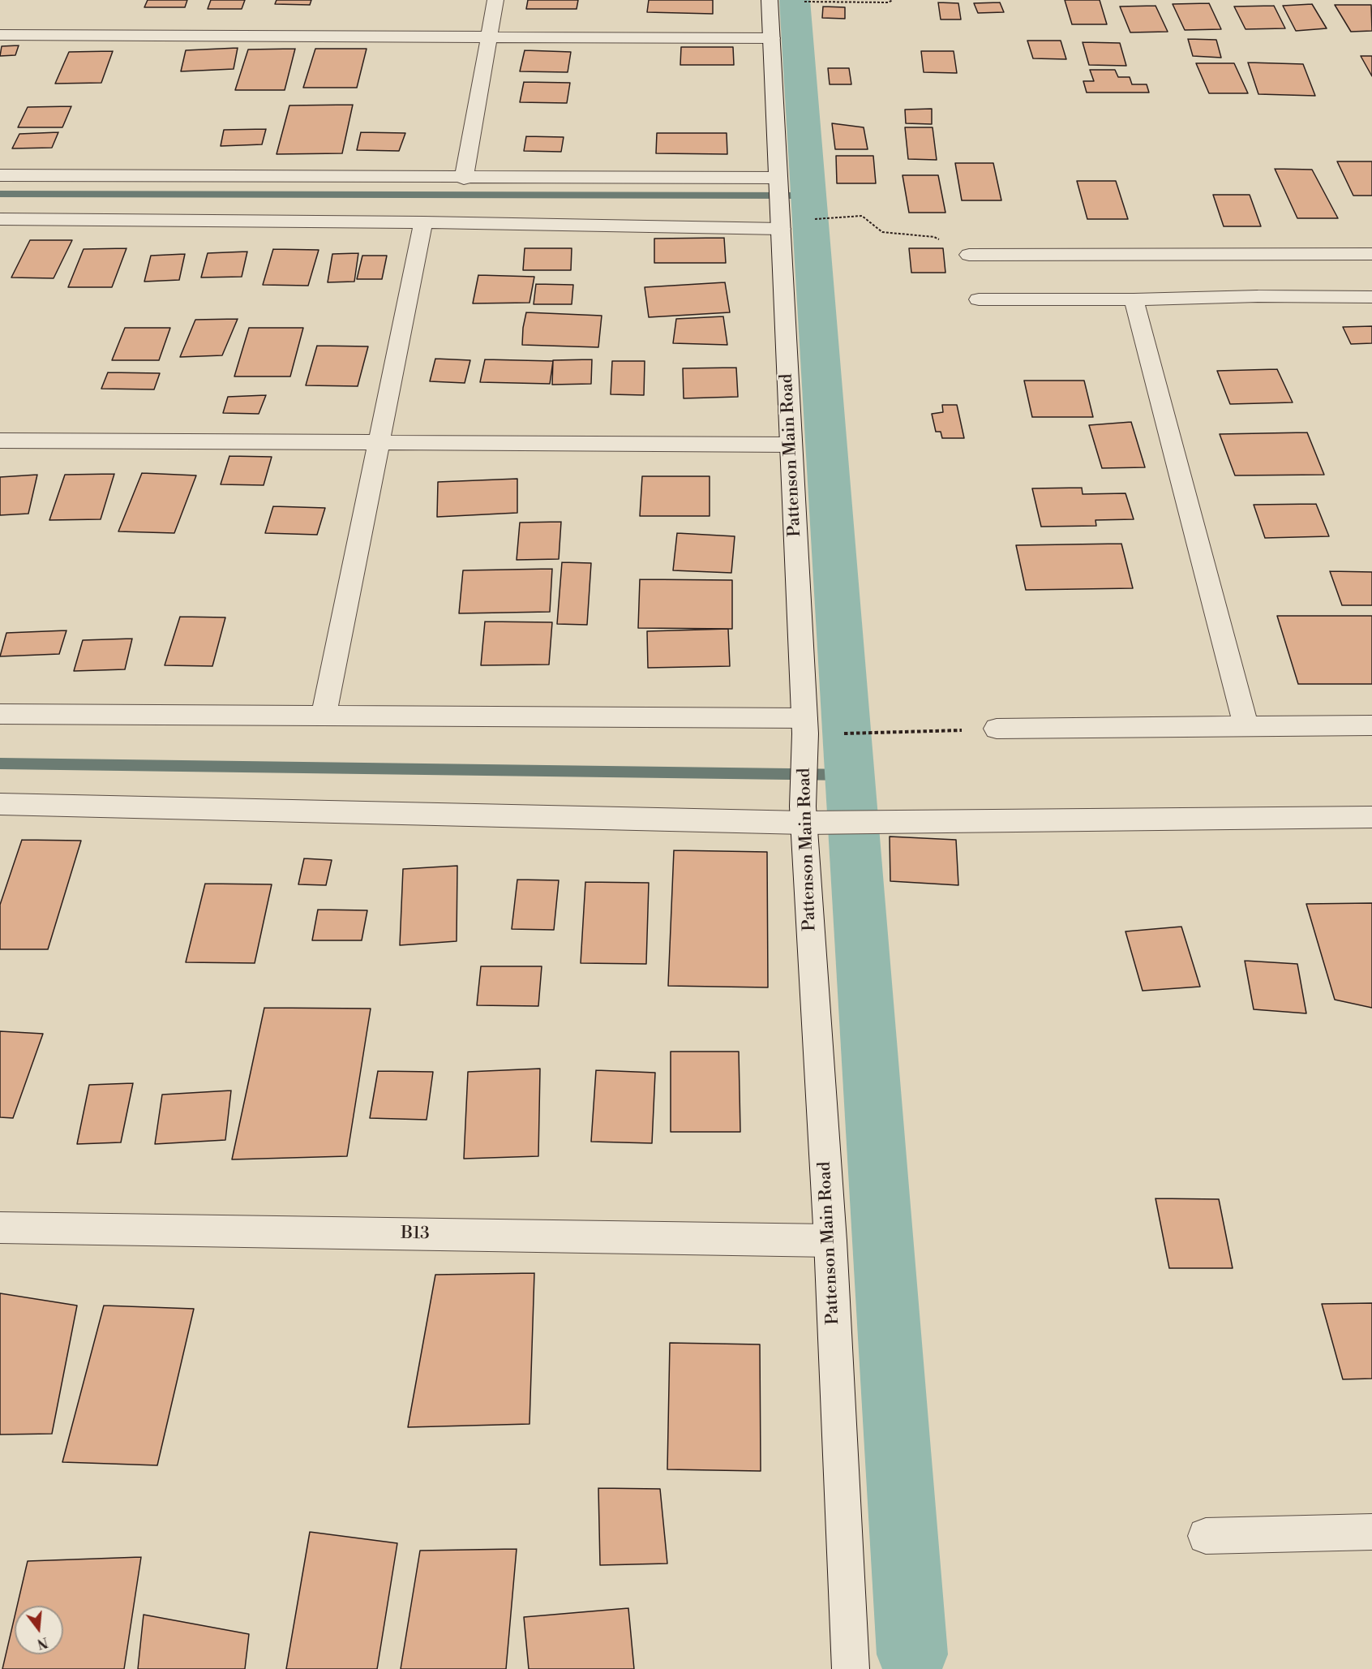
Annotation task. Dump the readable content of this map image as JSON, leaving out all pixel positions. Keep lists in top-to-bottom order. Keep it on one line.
{"streets":{"street":["Pattenson Main Road","B13"]},"crossings":[["Pattenson Main Road","B13"]],"north":"bottom"}
